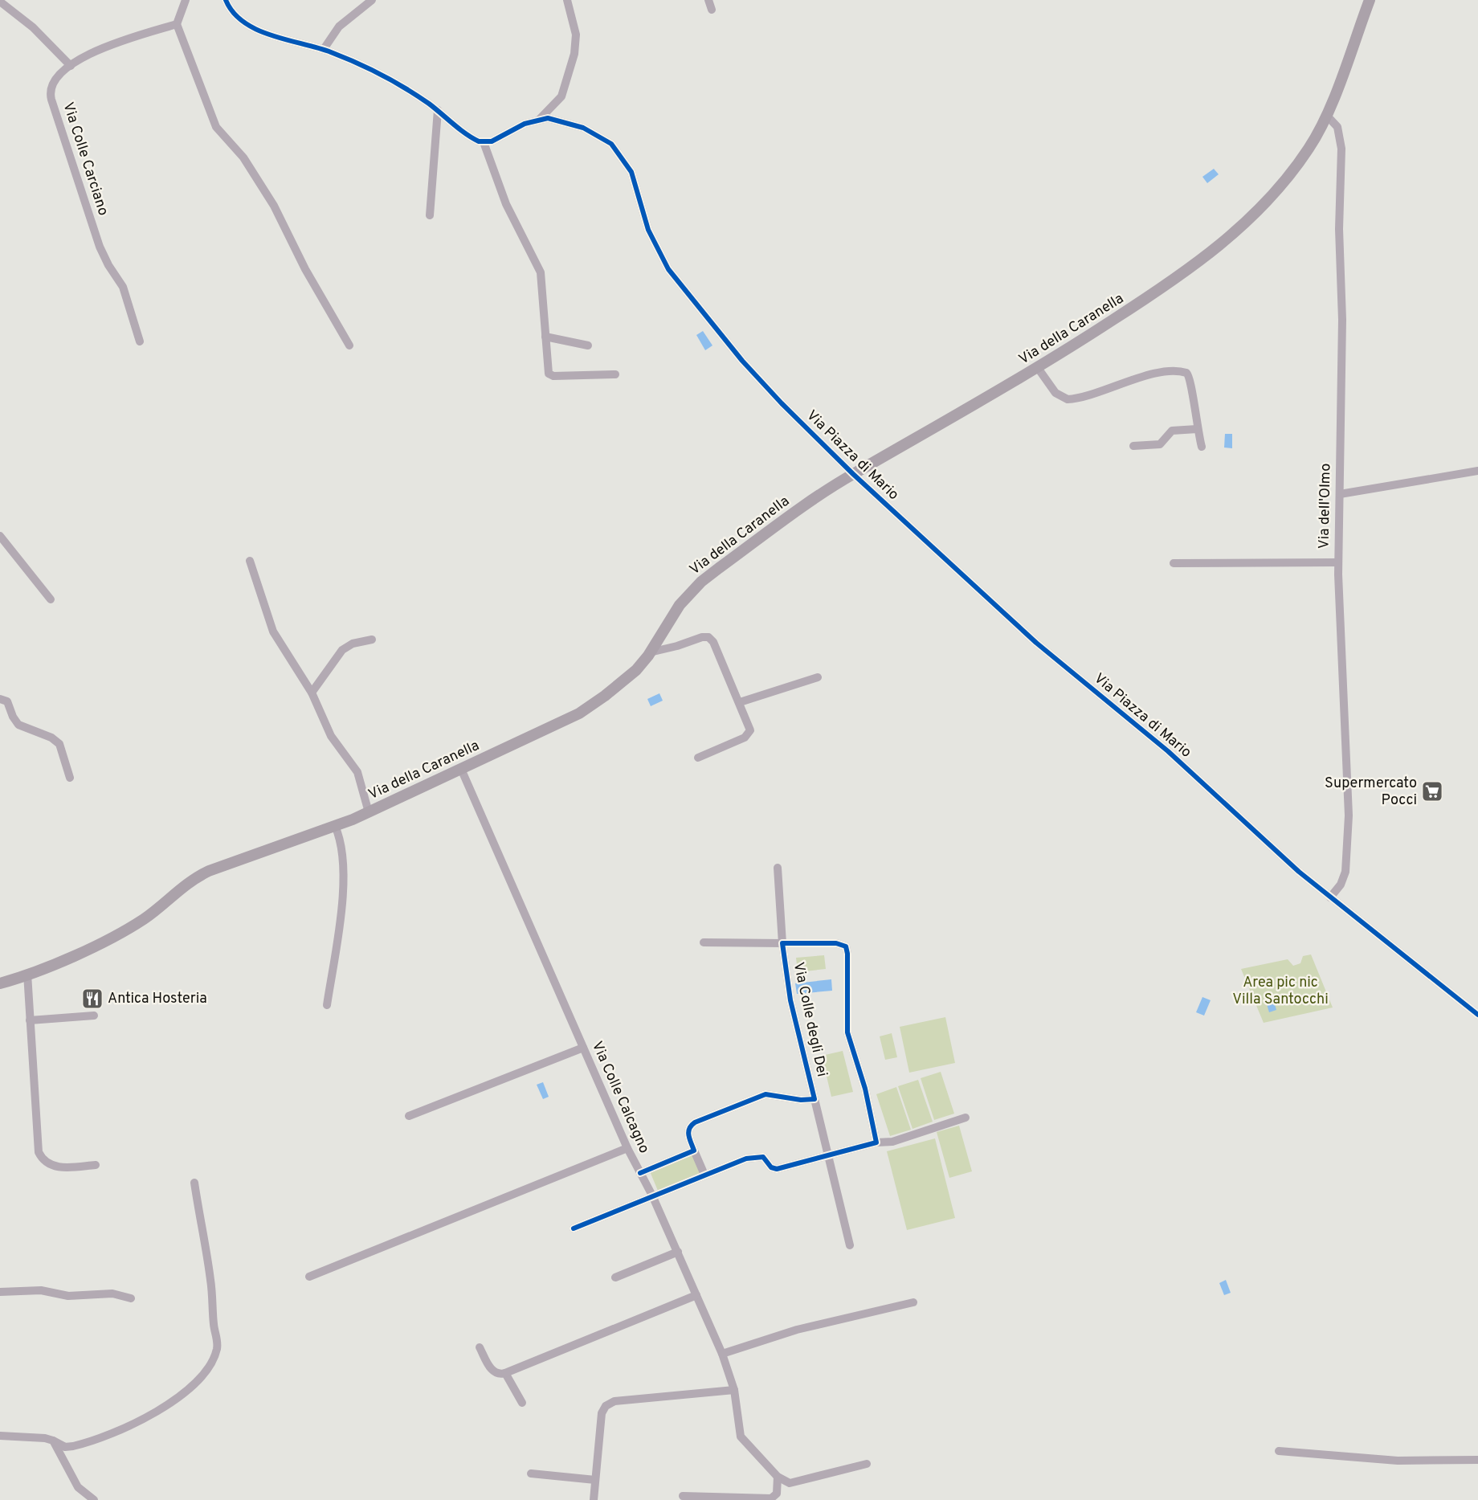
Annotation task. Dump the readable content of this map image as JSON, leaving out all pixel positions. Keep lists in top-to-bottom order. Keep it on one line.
{"streets":{"main road":["Via della Caranella"],"street":["Via Colle Carciano","Via Piazza di Mario","Via dell'Olmo","Via Colle degli Dei","Via Colle Calcagno"]},"crossings":[["Via della Caranella","Via Piazza di Mario"],["Via della Caranella","Via dell'Olmo"],["Via della Caranella","Via Colle Calcagno"],["Via Piazza di Mario","Via dell'Olmo"]],"parks":["Area pic nic Villa Santocchi"],"places":{"supermarket":["Supermercato Pocci"],"restaurant":["Antica Hosteria"]}}
